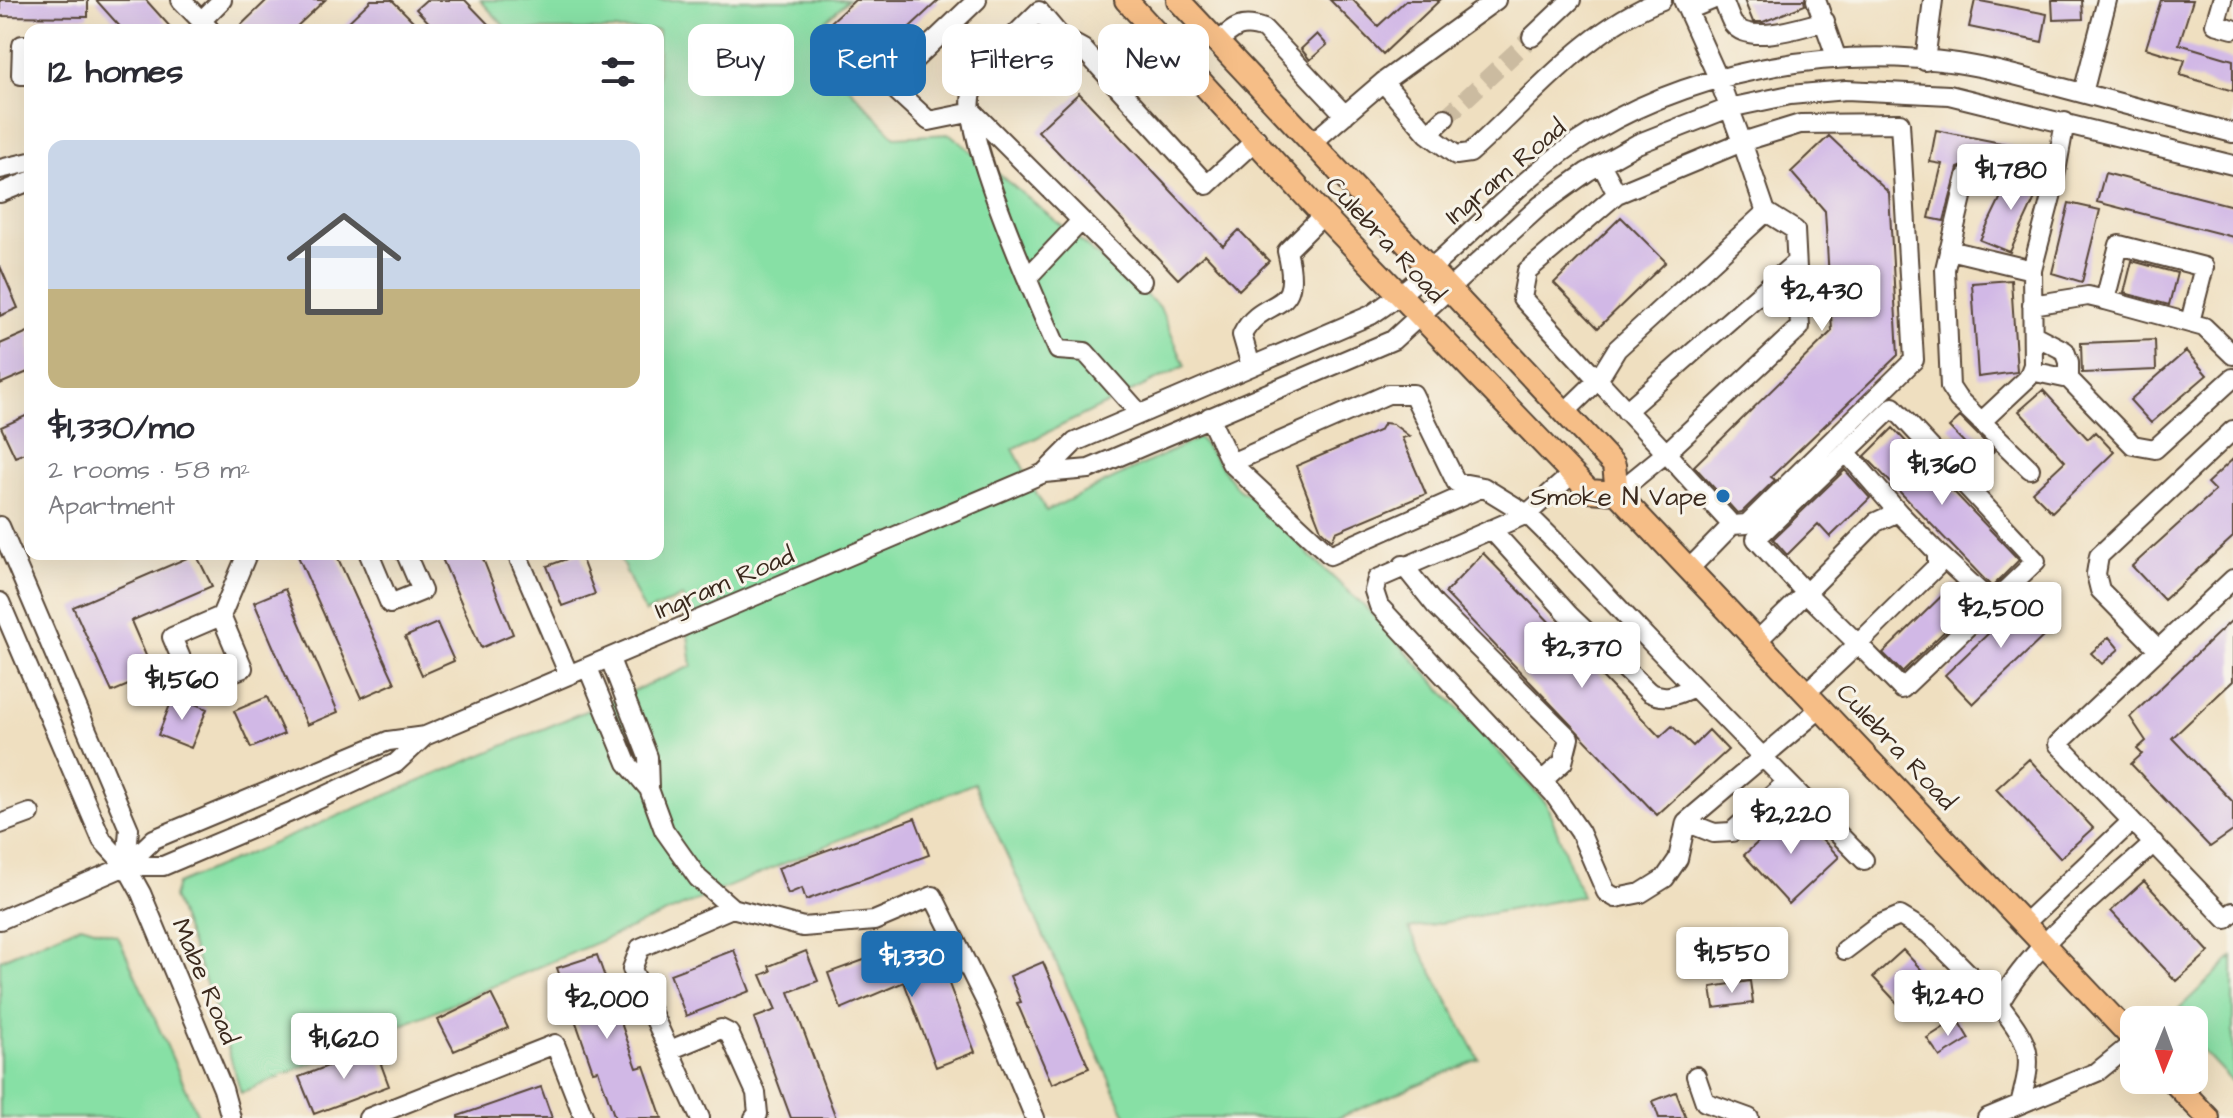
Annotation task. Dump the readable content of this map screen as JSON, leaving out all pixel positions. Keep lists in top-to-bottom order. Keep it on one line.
{"streets":{"main road":["Culebra Road"],"street":["Ingram Road","Mabe Road"]},"crossings":[["Ingram Road","Culebra Road"],["Ingram Road","Mabe Road"]],"places":["Smoke N Vape"],"north":"bottom","page":{"chip":["Buy","Rent","Filters","New"],"heading":"12 homes","list":[{"name":"$1,330/mo","note":"2 rooms · 58 m² · Apartment"}],"price":["$1,780","$2,430","$1,360","$2,500","$2,370","$1,560","$2,220","$1,550","$1,330","$1,240","$2,000","$1,620"]}}
